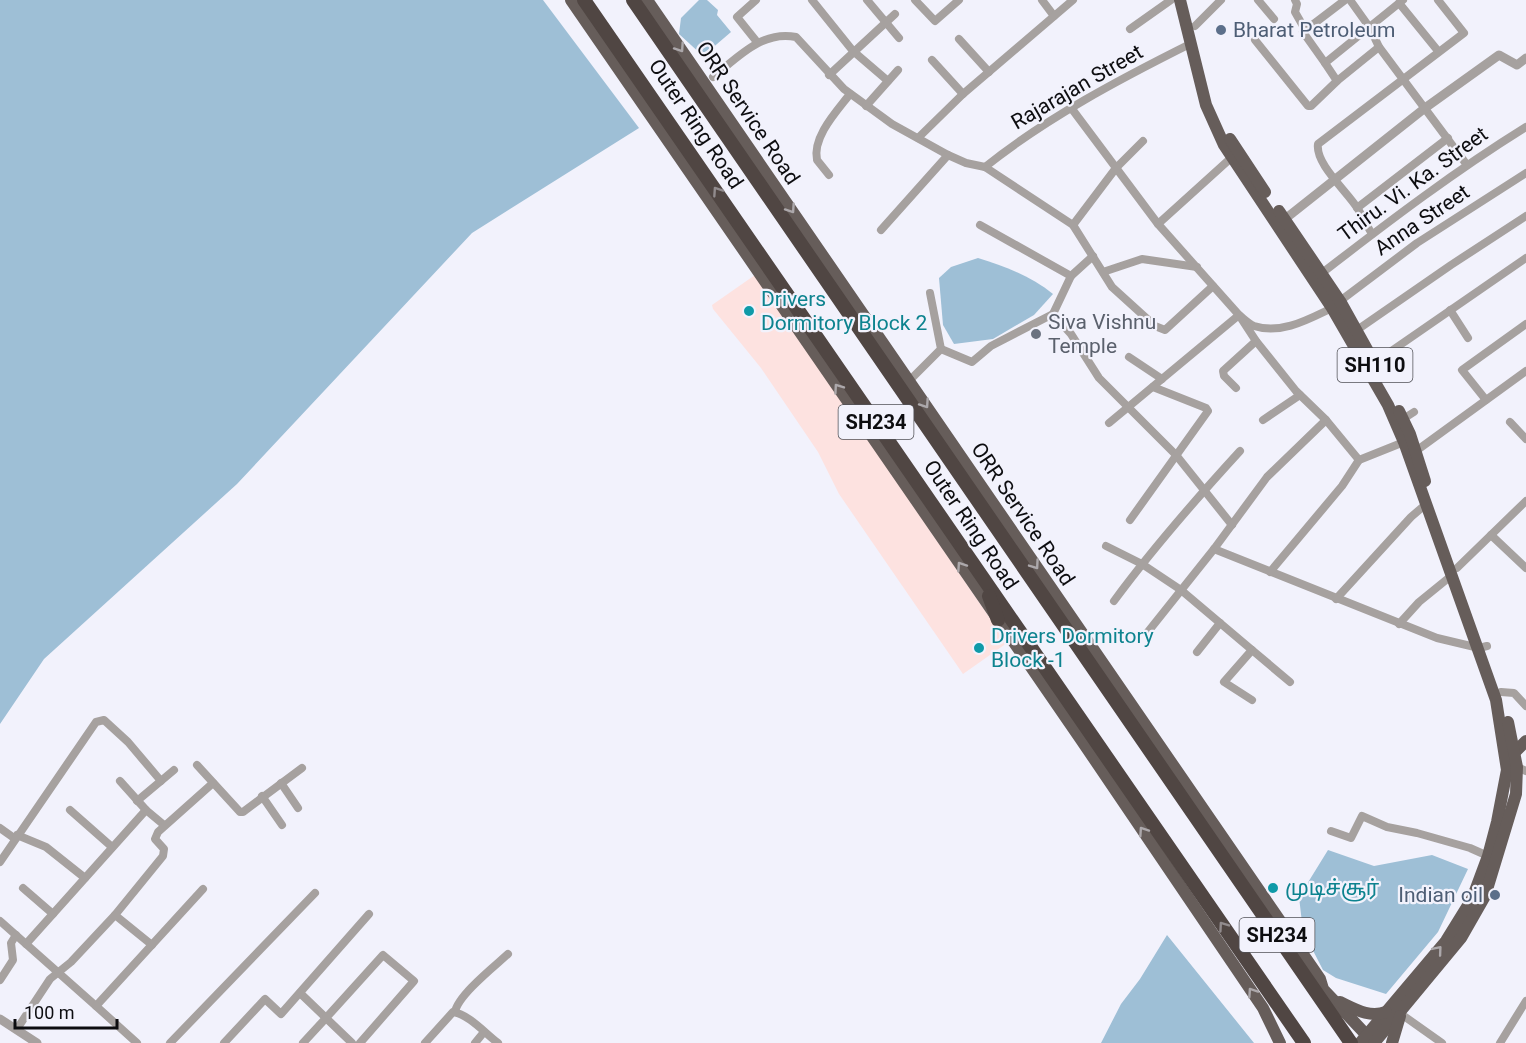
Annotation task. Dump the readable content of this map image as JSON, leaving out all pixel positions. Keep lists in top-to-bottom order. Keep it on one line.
{"streets":{"highway":["Outer Ring Road","SH234"],"main road":["ORR Service Road","SH110"],"street":["Rajarajan Street","Thiru. Vi. Ka. Street","Anna Street"]},"crossings":[["Rajarajan Street","SH110"],["ORR Service Road","SH110"],["Thiru. Vi. Ka. Street","SH110"],["Anna Street","SH110"]],"places":["Bharat Petroleum","Drivers Dormitory Block 2","Siva Vishnu Temple","Drivers Dormitory Block -1","முடிச்சூர்","Indian oil"],"scale_bar":"100 m"}
